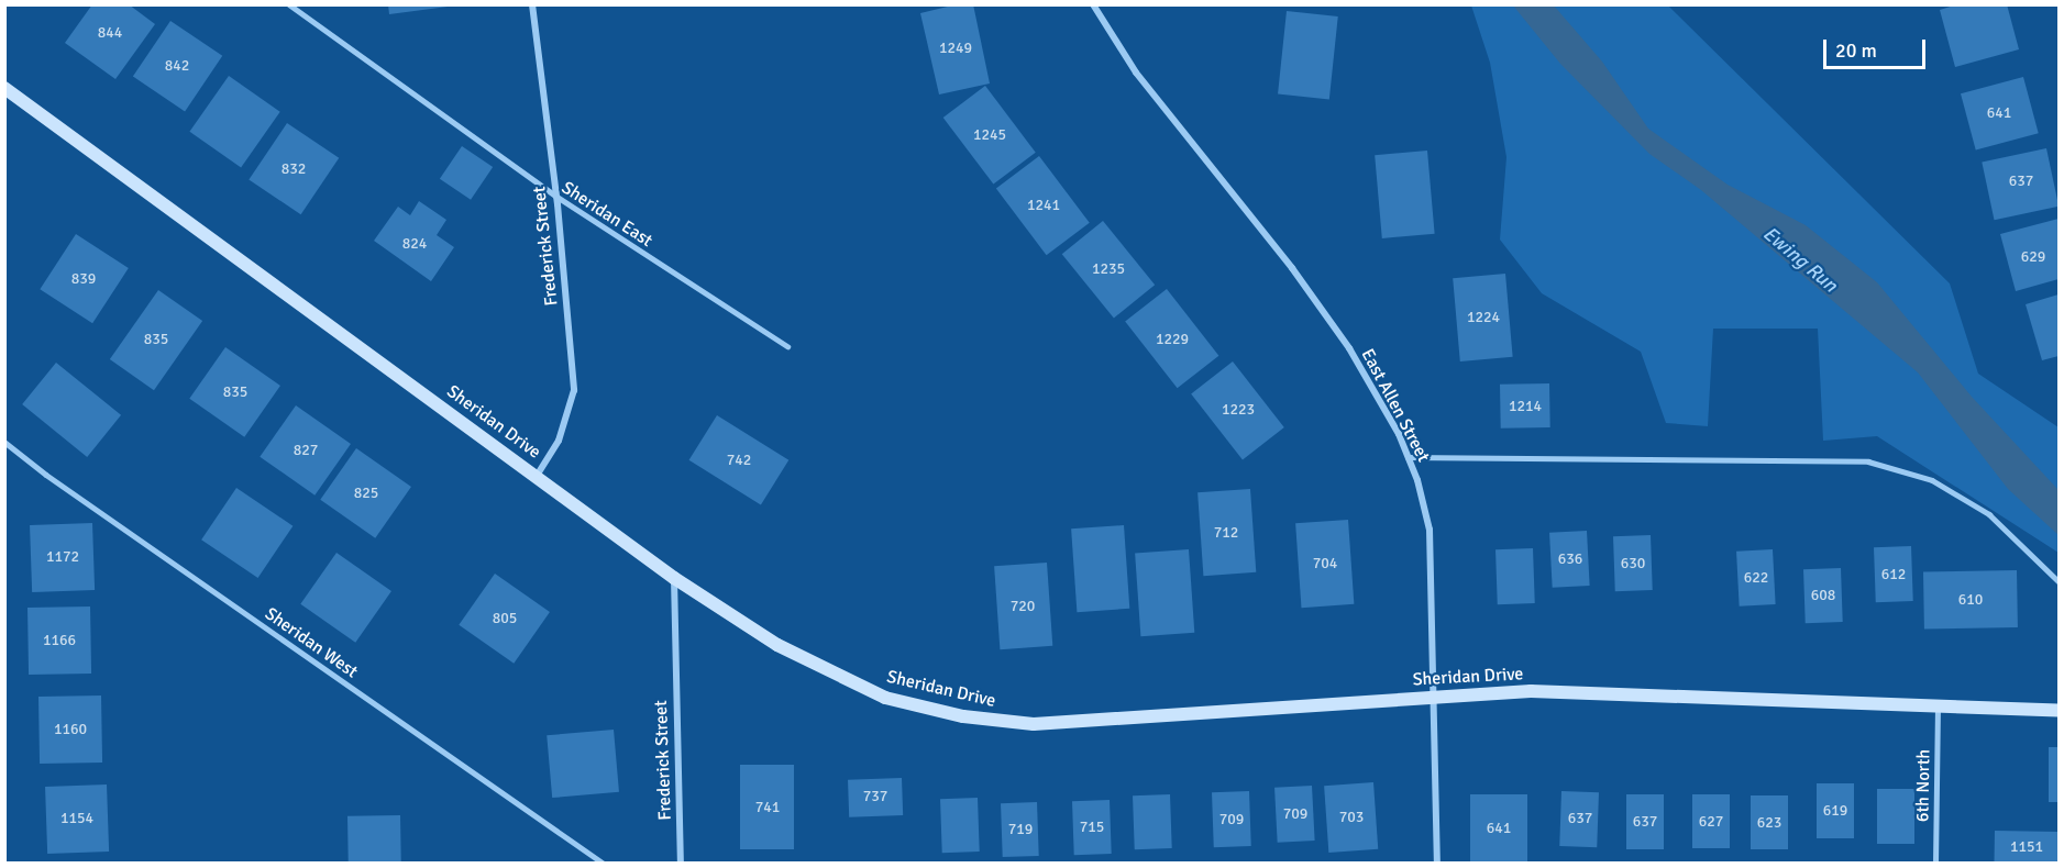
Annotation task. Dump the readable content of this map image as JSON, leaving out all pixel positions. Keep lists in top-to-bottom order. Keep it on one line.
{"streets":{"main road":["Sheridan Drive"],"street":["Frederick Street","East Allen Street"],"lane":["Sheridan East","Sheridan West","6th North"]},"crossings":[["Sheridan East","Frederick Street"],["Frederick Street","Sheridan Drive"],["East Allen Street","Sheridan Drive"],["Sheridan Drive","6th North"]],"water":["Ewing Run"],"house_numbers":["844","1249","842","641","1245","832","637","1241","824","629","1235","839","1224","835","1229","835","1214","1223","827","742","825","712","1172","636","704","630","612","622","608","610","720","805","1166","1160","737","741","619","709","703","1154","637","709","637","627","623","715","641","719","1151"],"scale_bar":"20 m"}
